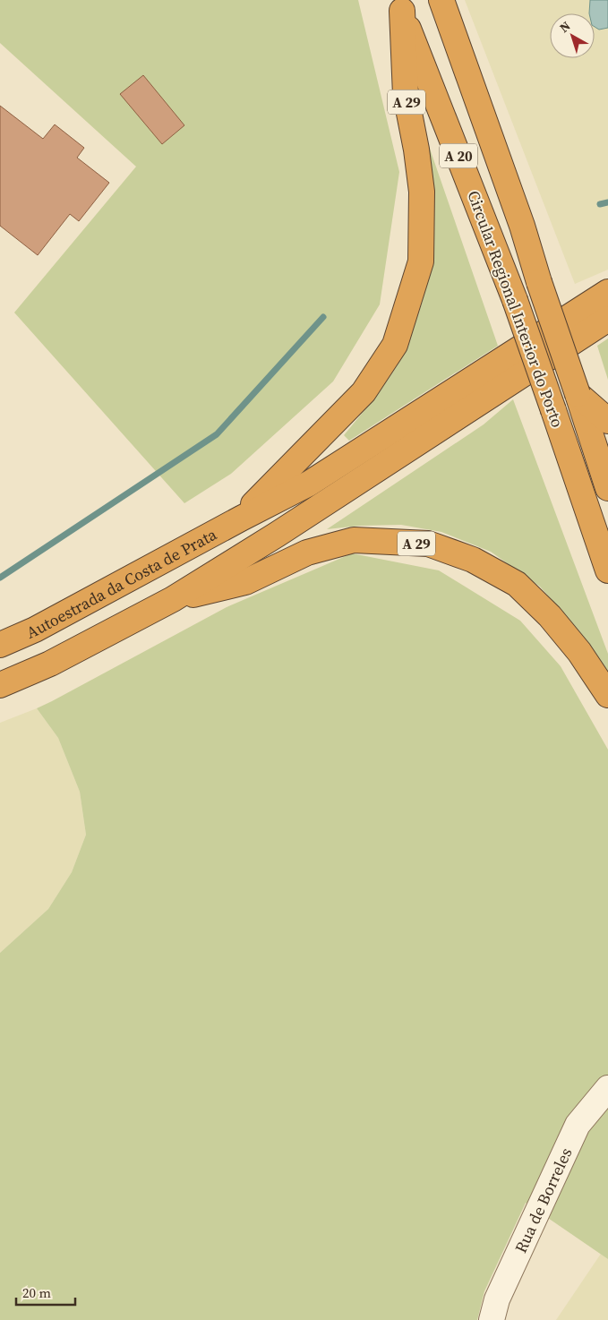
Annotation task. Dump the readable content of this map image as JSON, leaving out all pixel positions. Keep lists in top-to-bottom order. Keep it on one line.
{"streets":{"highway":["A 29","A 20","Circular Regional Interior do Porto","Autoestrada da Costa de Prata"],"street":["Rua de Borreles"]},"crossings":[["A 29","Circular Regional Interior do Porto"],["A 29","Autoestrada da Costa de Prata"]],"scale_bar":"20 m","north":"top left"}
